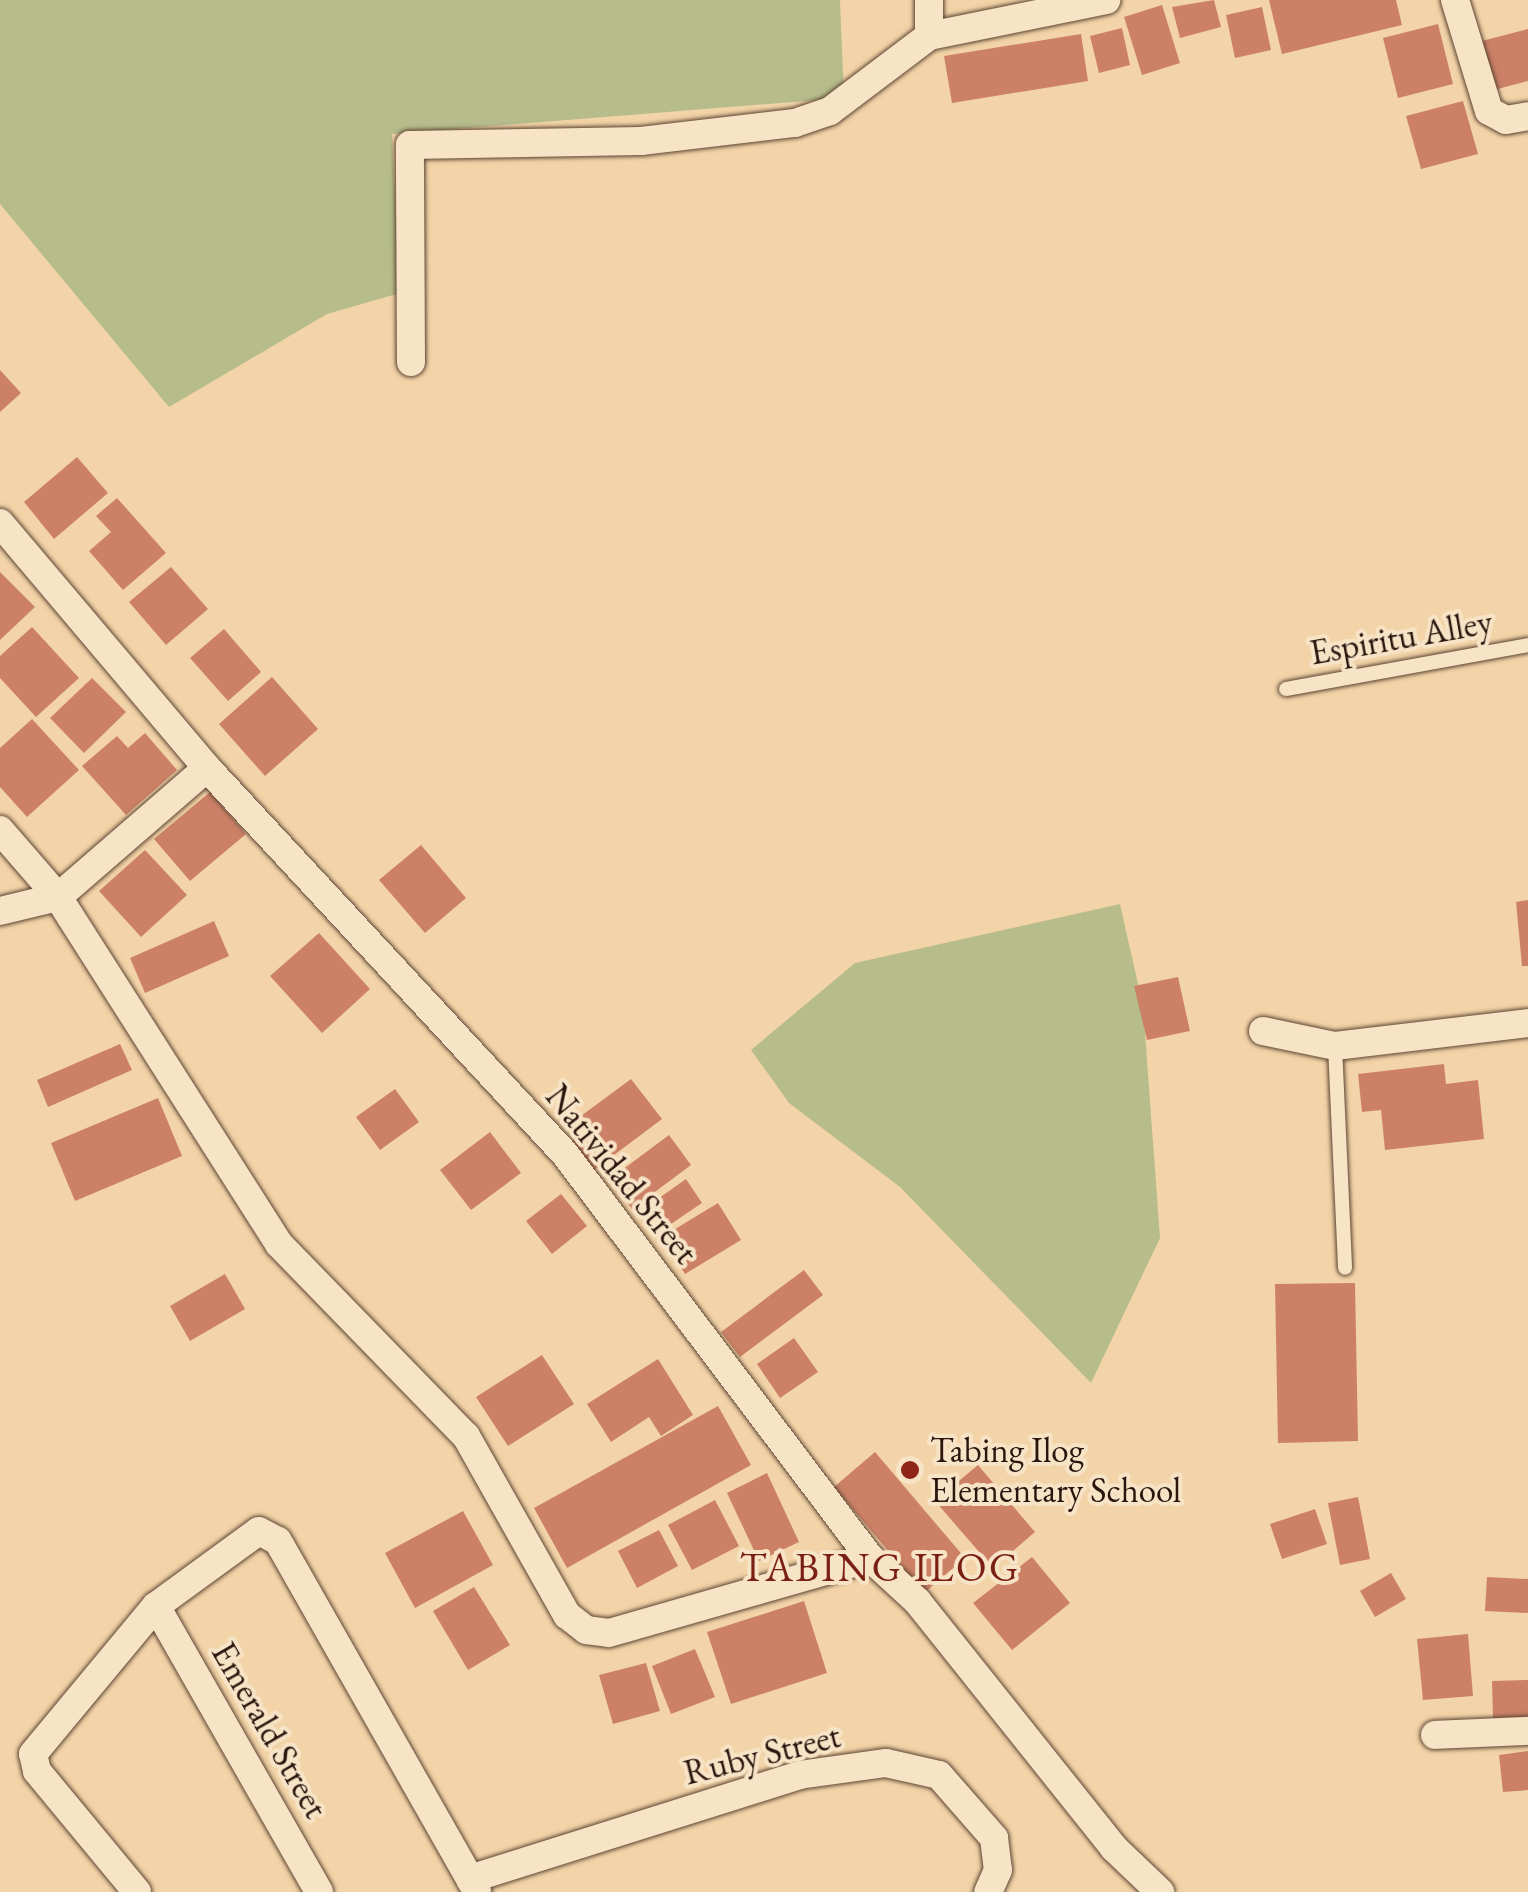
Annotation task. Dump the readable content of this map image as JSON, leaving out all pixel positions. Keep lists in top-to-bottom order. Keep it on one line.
{"streets":{"street":["Natividad Street","Emerald Street","Ruby Street"],"lane":["Espiritu Alley"]},"districts":["TABING ILOG"],"places":["Tabing Ilog Elementary School"]}
